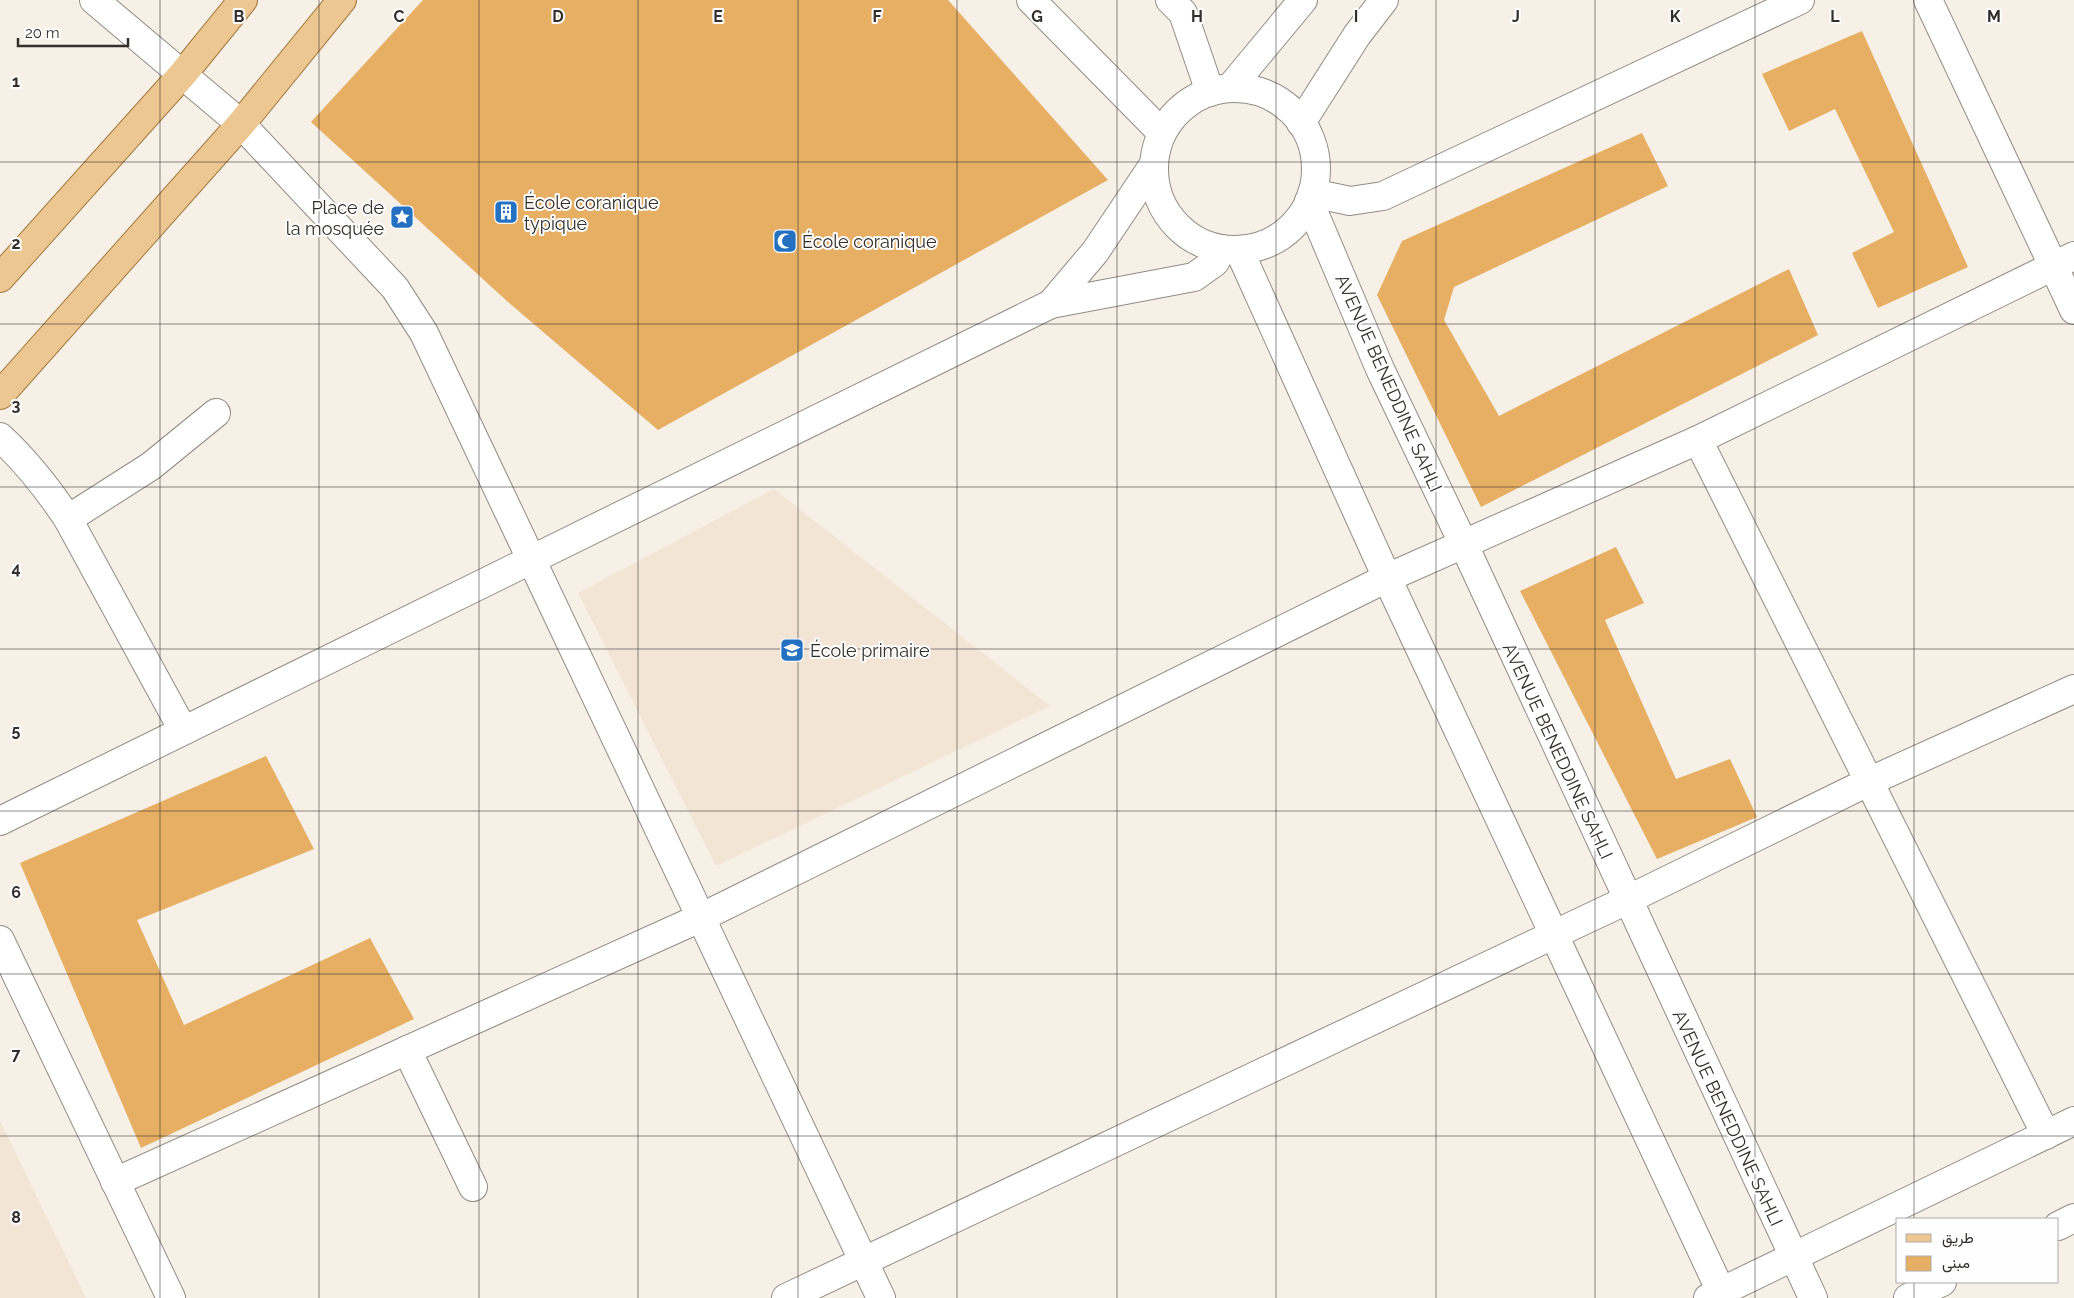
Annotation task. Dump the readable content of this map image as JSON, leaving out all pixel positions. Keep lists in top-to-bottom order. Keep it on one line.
{"streets":{"street":["AVENUE BENEDDINE SAHLI"]},"places":{"building":["École coranique typique"],"place":["Place de la mosquée"],"mosque":["École coranique"],"school or university":["École primaire"]},"legend":["طريق","مبنى"],"scale_bar":"20 m","grid":{"columns":["B","C","D","E","F","G","H","I","J","K","L","M"],"rows":["1","2","3","4","5","6","7","8"]}}
